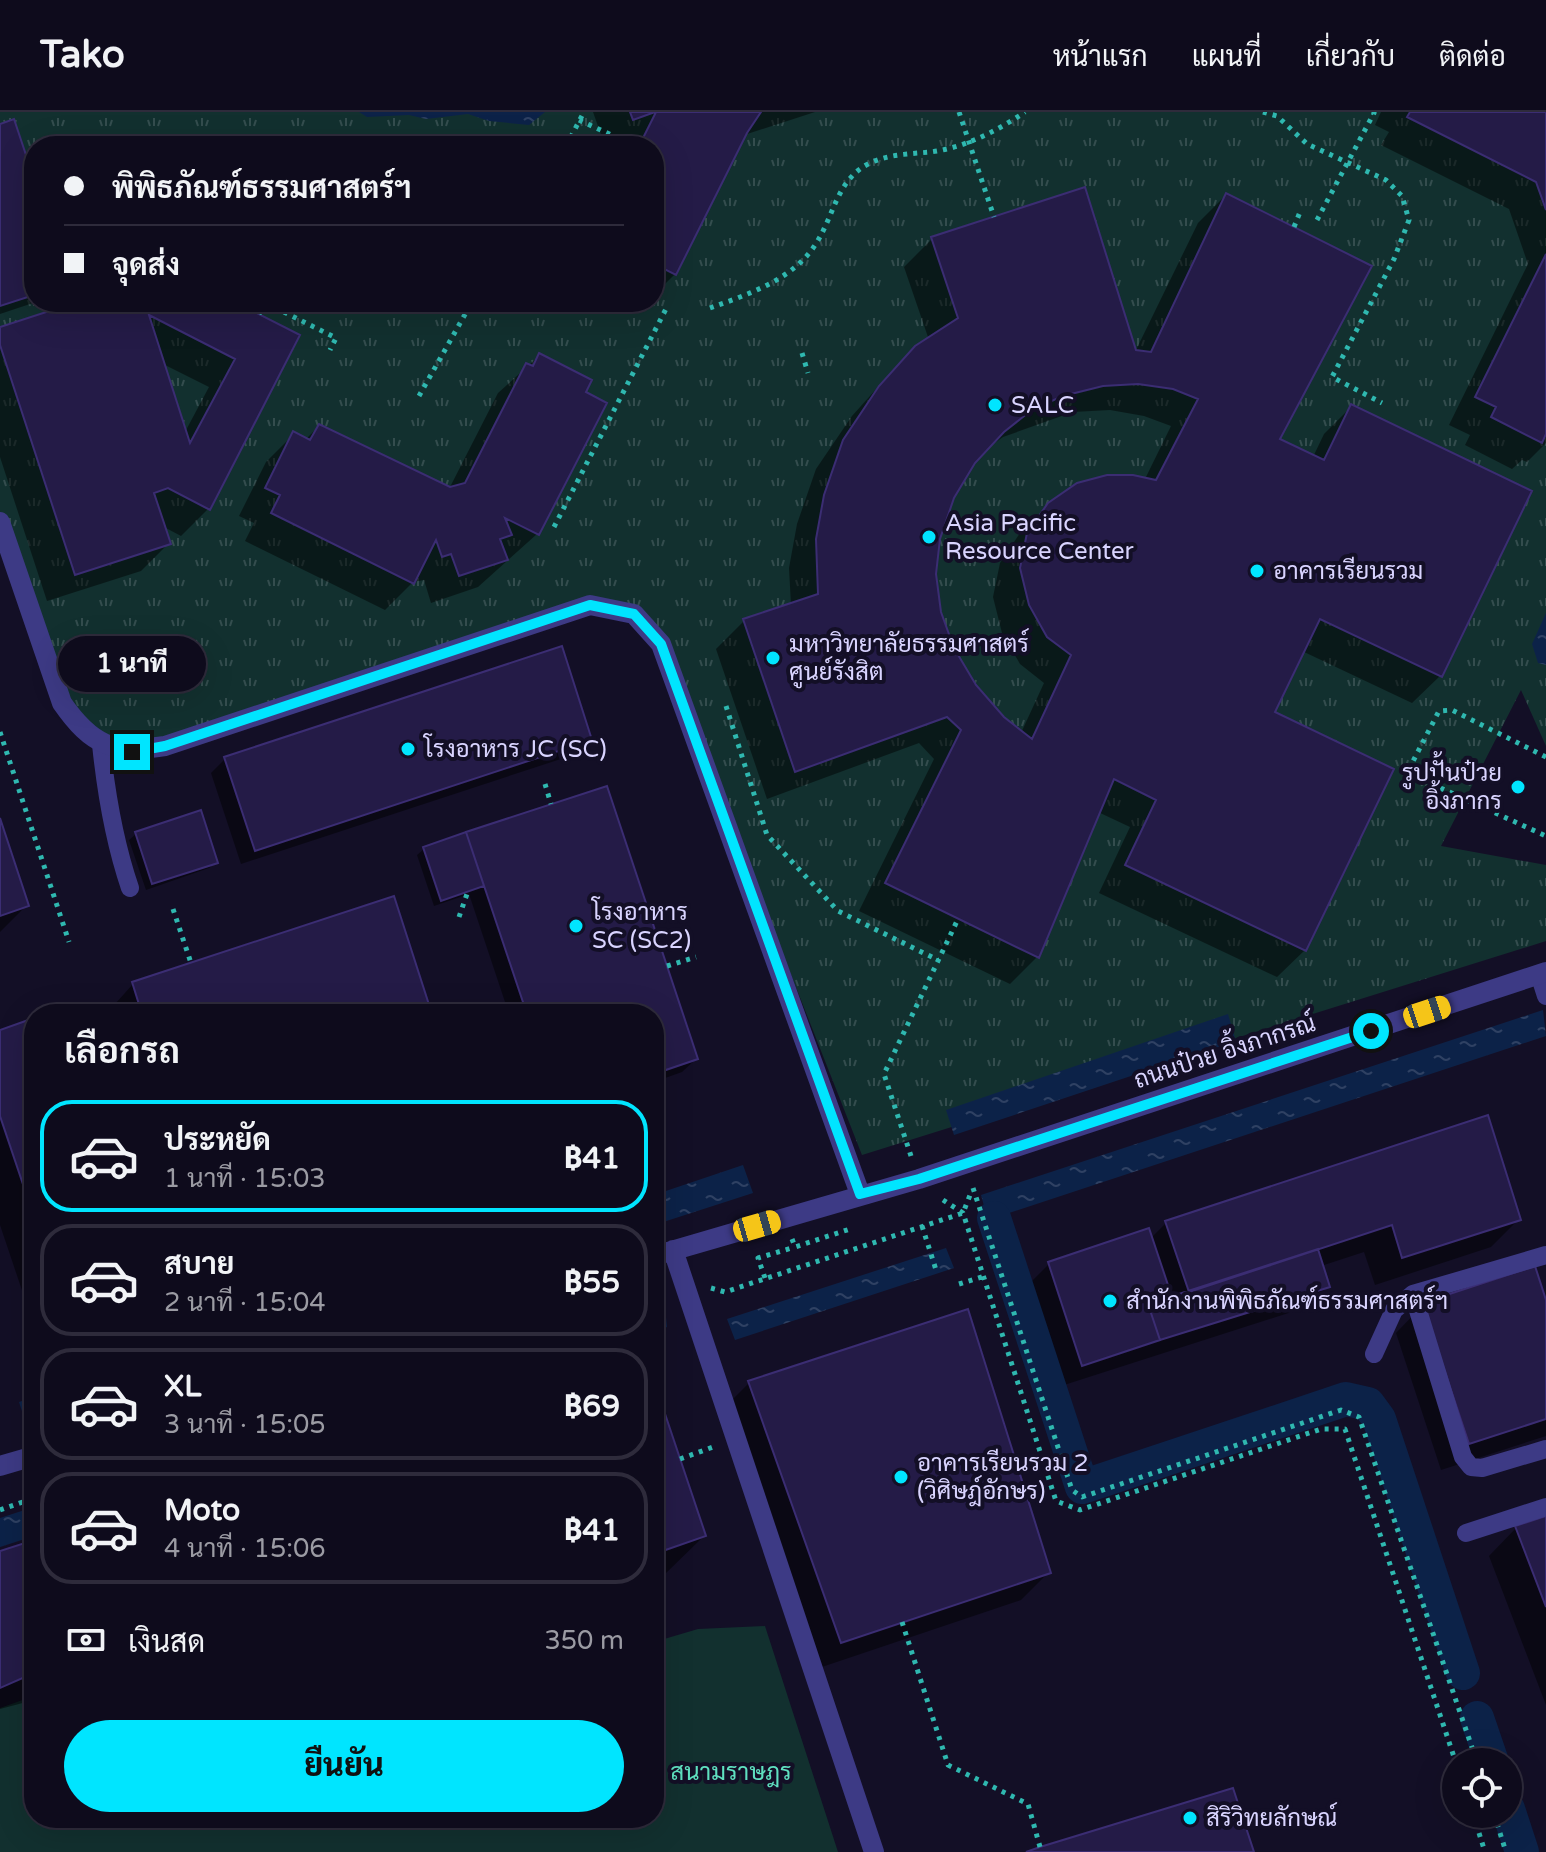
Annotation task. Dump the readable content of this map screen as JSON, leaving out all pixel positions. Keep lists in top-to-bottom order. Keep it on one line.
{"streets":{"street":["ถนนป๋วย อิ้งภากรณ์"]},"parks":["สนามราษฎร"],"places":["SALC","Asia Pacific Resource Center","อาคารเรียนรวม","มหาวิทยาลัยธรรมศาสตร์ ศูนย์รังสิต","โรงอาหาร JC (SC)","รูปปั้นป๋วย อิ้งภากร","โรงอาหาร SC (SC2)","สำนักงานพิพิธภัณฑ์ธรรมศาสตร์ฯ","อาคารเรียนรวม 2 (วิศิษฎ์อักษร)","สิริวิทยลักษณ์"],"page":{"header":"Tako","nav":["หน้าแรก","แผนที่","เกี่ยวกับ","ติดต่อ"],"banner":["พิพิธภัณฑ์ธรรมศาสตร์ฯ","จุดส่ง"],"bubble":"1 นาที","heading":"เลือกรถ","list":[{"name":"ประหยัด","note":"1 นาที · 15:03","value":"฿41"},{"name":"สบาย","note":"2 นาที · 15:04","value":"฿55"},{"name":"XL","note":"3 นาที · 15:05","value":"฿69"},{"name":"Moto","note":"4 นาที · 15:06","value":"฿41"}],"pay":["เงินสด","350 m"],"buttons":"ยืนยัน"}}
